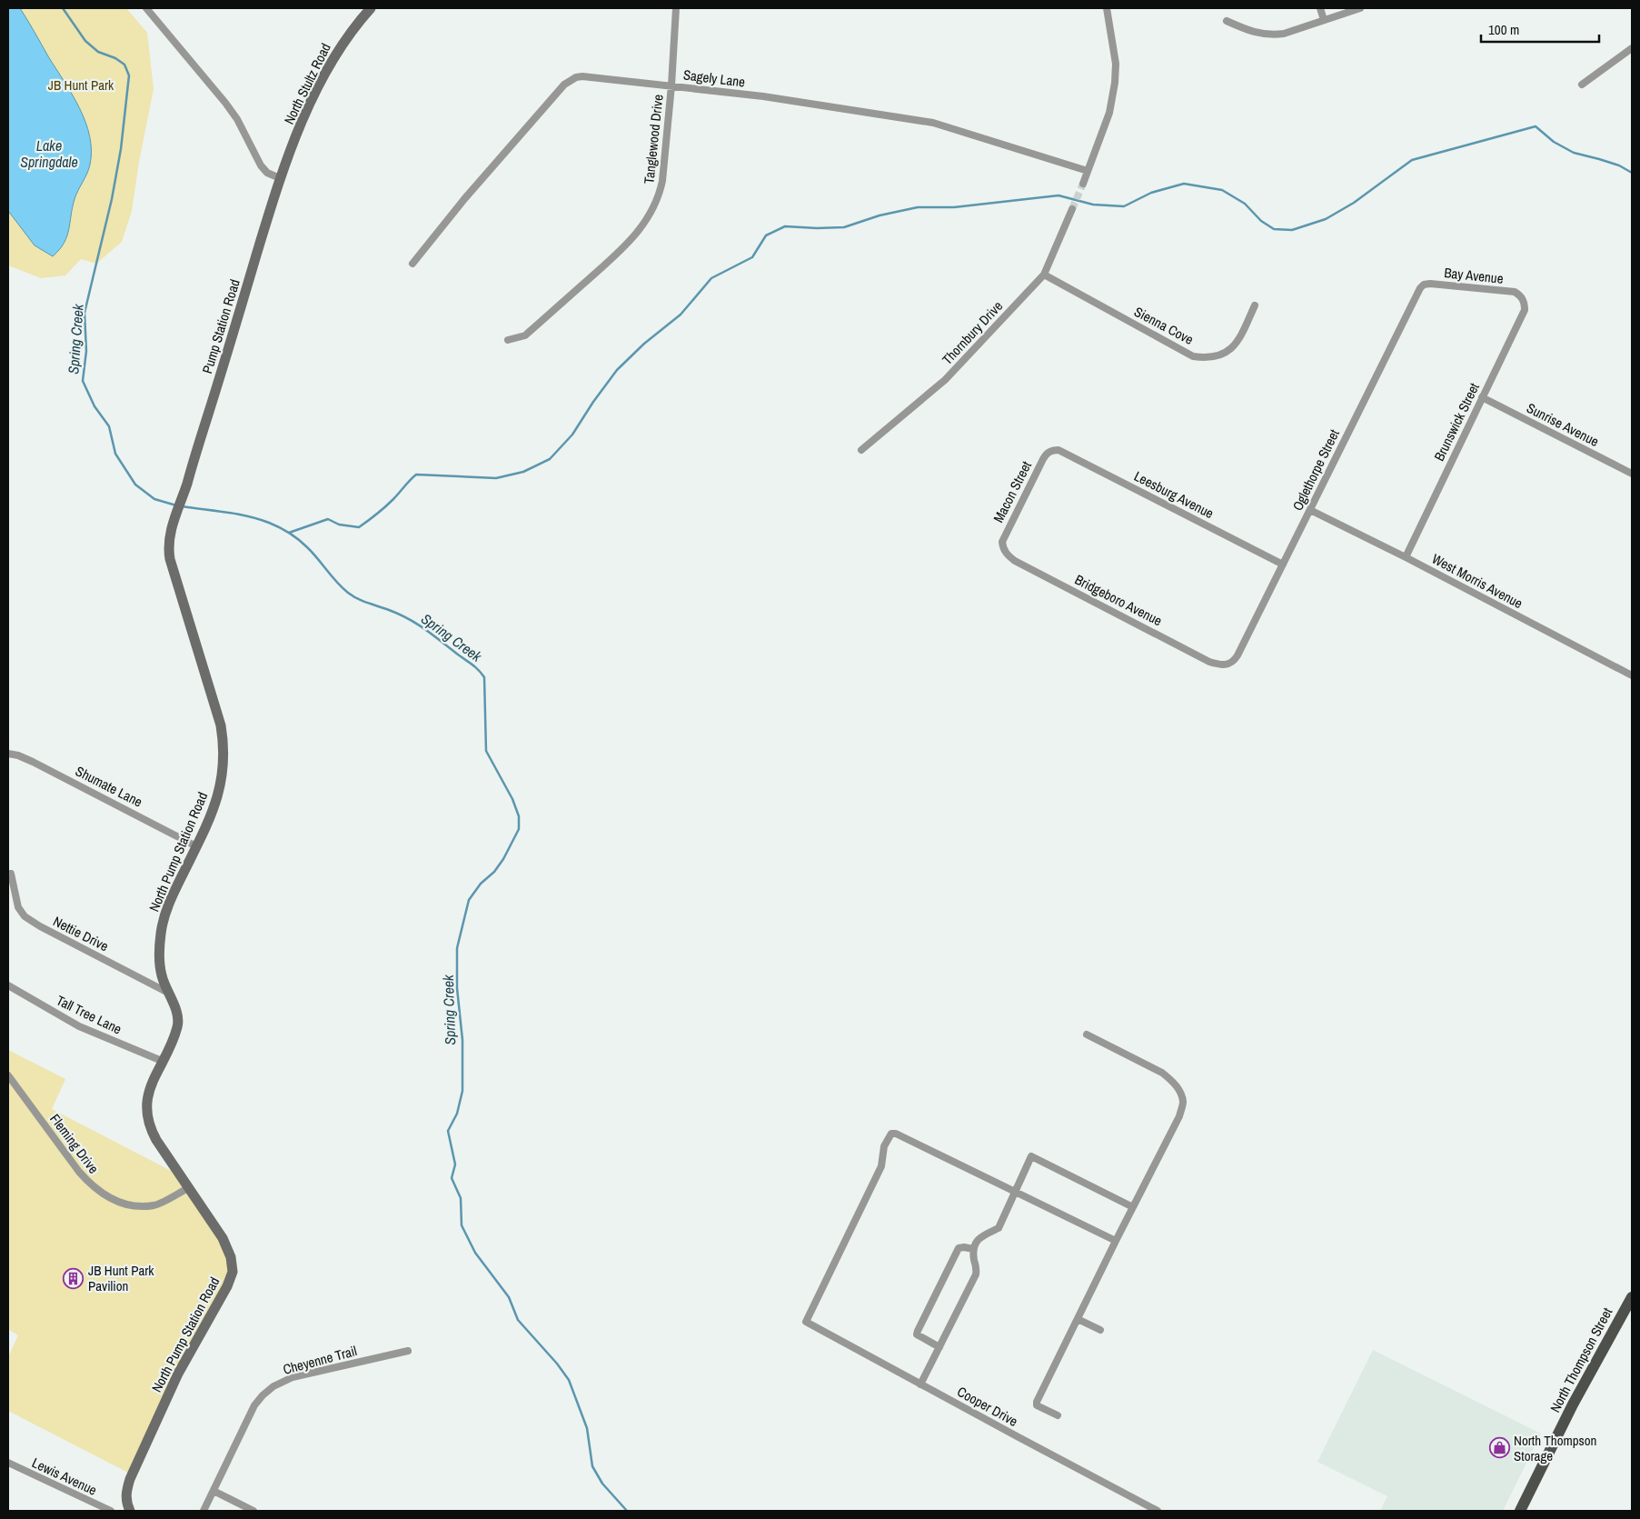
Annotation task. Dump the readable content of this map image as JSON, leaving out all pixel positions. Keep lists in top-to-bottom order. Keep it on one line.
{"streets":{"main road":["North Thompson Street"],"street":["Sagely Lane","North Stultz Road","Tanglewood Drive","Bay Avenue","Sienna Cove","Pump Station Road","Thornbury Drive","Brunswick Street","Sunrise Avenue","Oglethorpe Street","Macon Street","Leesburg Avenue","West Morris Avenue","Bridgeboro Avenue","Shumate Lane","North Pump Station Road","Nettie Drive","Tall Tree Lane","Fleming Drive","Cheyenne Trail","Cooper Drive","Lewis Avenue"]},"crossings":[["Sagely Lane","Tanglewood Drive"],["North Stultz Road","Pump Station Road"],["Bay Avenue","Brunswick Street"],["Bay Avenue","Oglethorpe Street"],["Sienna Cove","Thornbury Drive"],["Pump Station Road","North Pump Station Road"],["Brunswick Street","Sunrise Avenue"],["Brunswick Street","West Morris Avenue"],["Oglethorpe Street","Leesburg Avenue"],["Oglethorpe Street","West Morris Avenue"],["Oglethorpe Street","Bridgeboro Avenue"],["Macon Street","Leesburg Avenue"],["Macon Street","Bridgeboro Avenue"],["Shumate Lane","North Pump Station Road"],["North Pump Station Road","Nettie Drive"],["North Pump Station Road","Tall Tree Lane"],["North Pump Station Road","Fleming Drive"]],"water":["Lake Springdale","Spring Creek"],"parks":["JB Hunt Park"],"places":{"building":["JB Hunt Park Pavilion"],"shop":["North Thompson Storage"]},"scale_bar":"100 m"}
